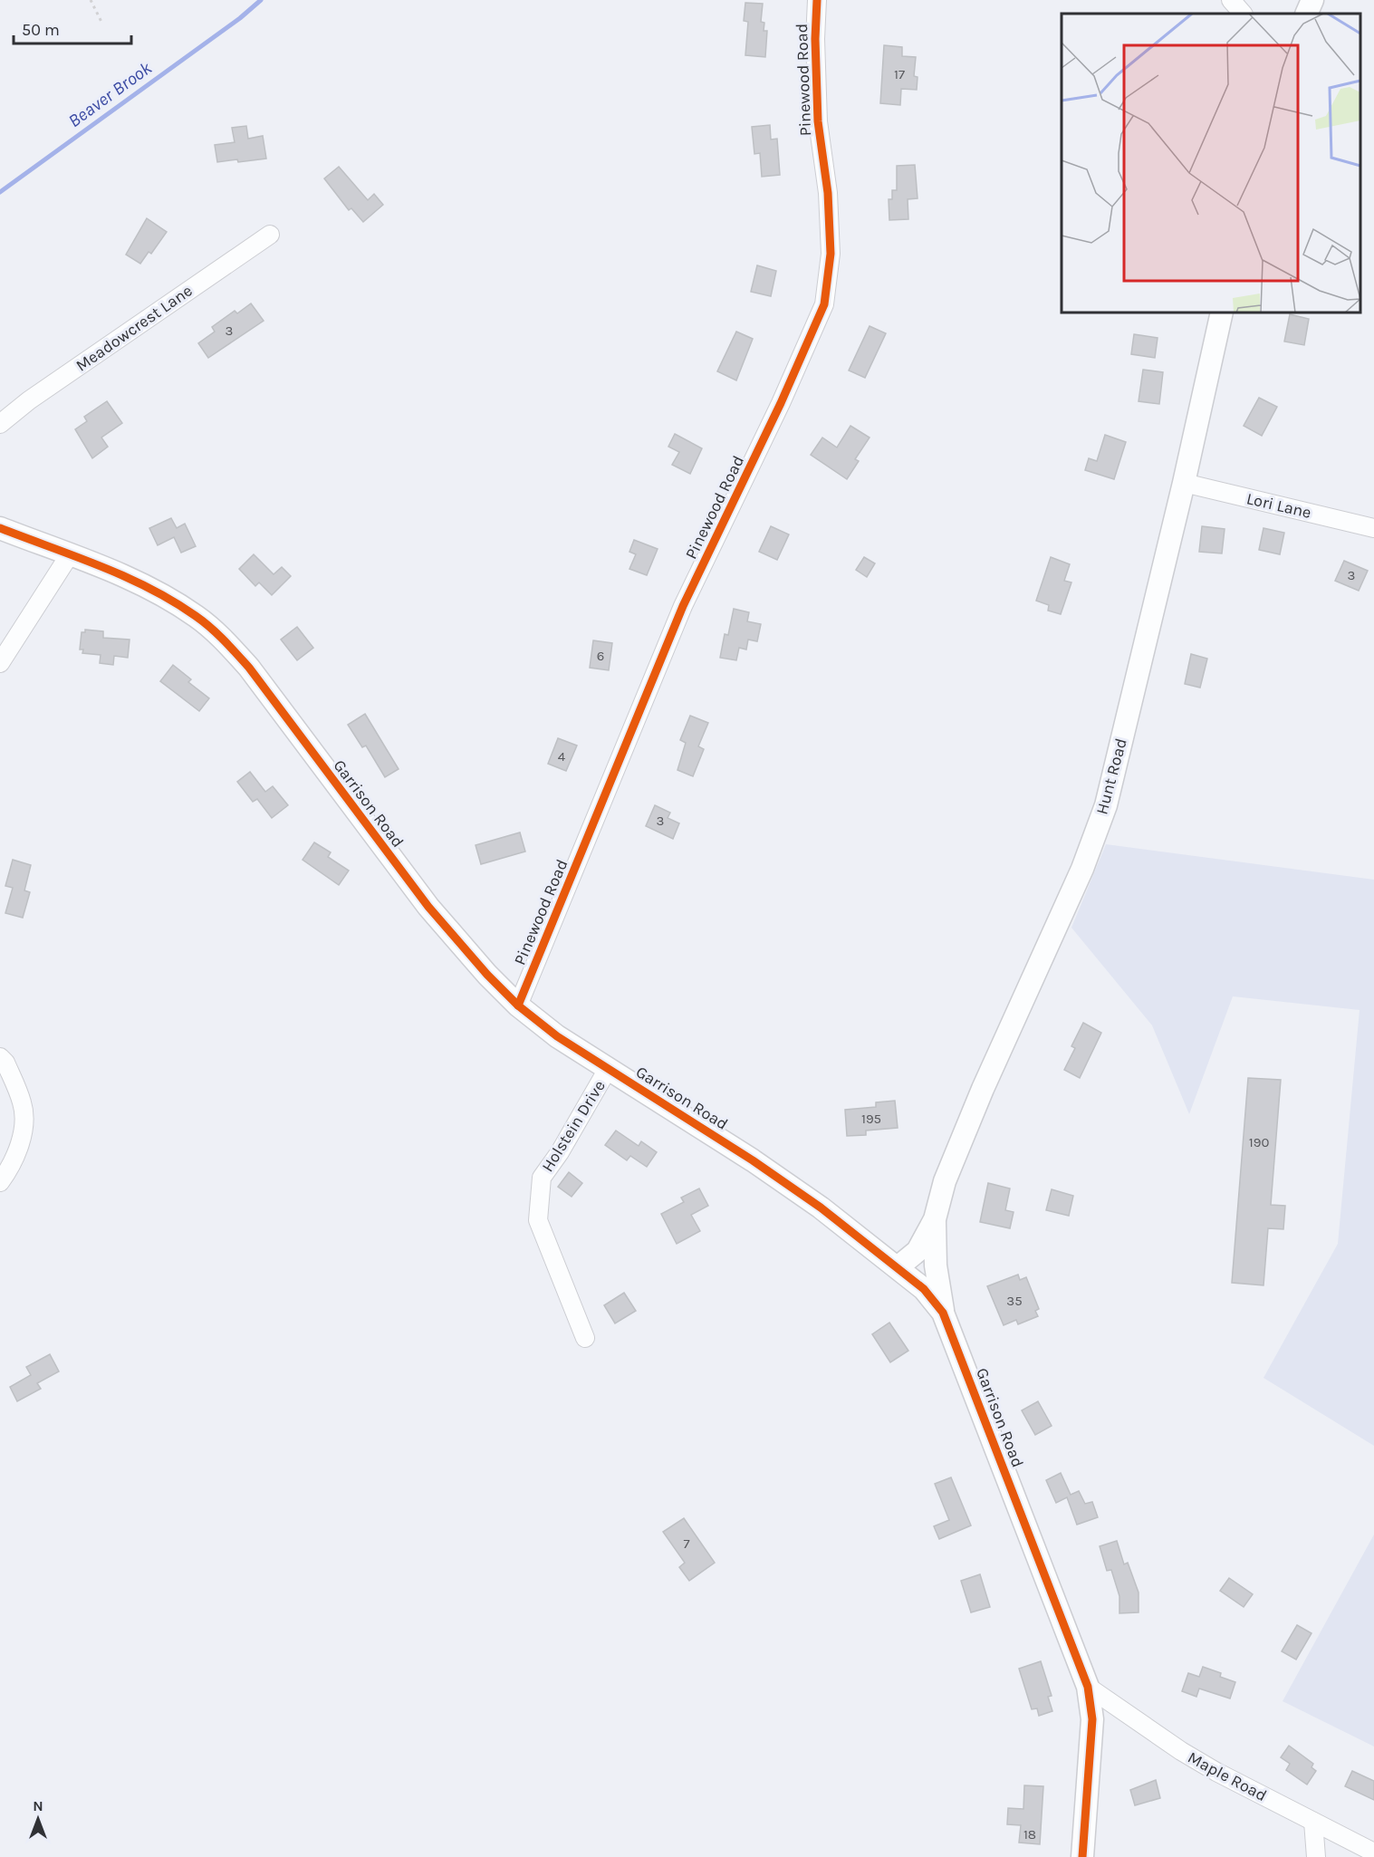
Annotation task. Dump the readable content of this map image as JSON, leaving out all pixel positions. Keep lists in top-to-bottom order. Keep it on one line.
{"streets":{"street":["Pinewood Road","Meadowcrest Lane","Lori Lane","Hunt Road","Garrison Road","Holstein Drive","Maple Road"]},"crossings":[["Pinewood Road","Garrison Road"],["Lori Lane","Hunt Road"],["Hunt Road","Garrison Road"],["Garrison Road","Holstein Drive"],["Garrison Road","Maple Road"]],"water":["Beaver Brook"],"house_numbers":["17","3","3","6","4","3","195","190","35","7","18"],"scale_bar":"50 m","north":"top"}
